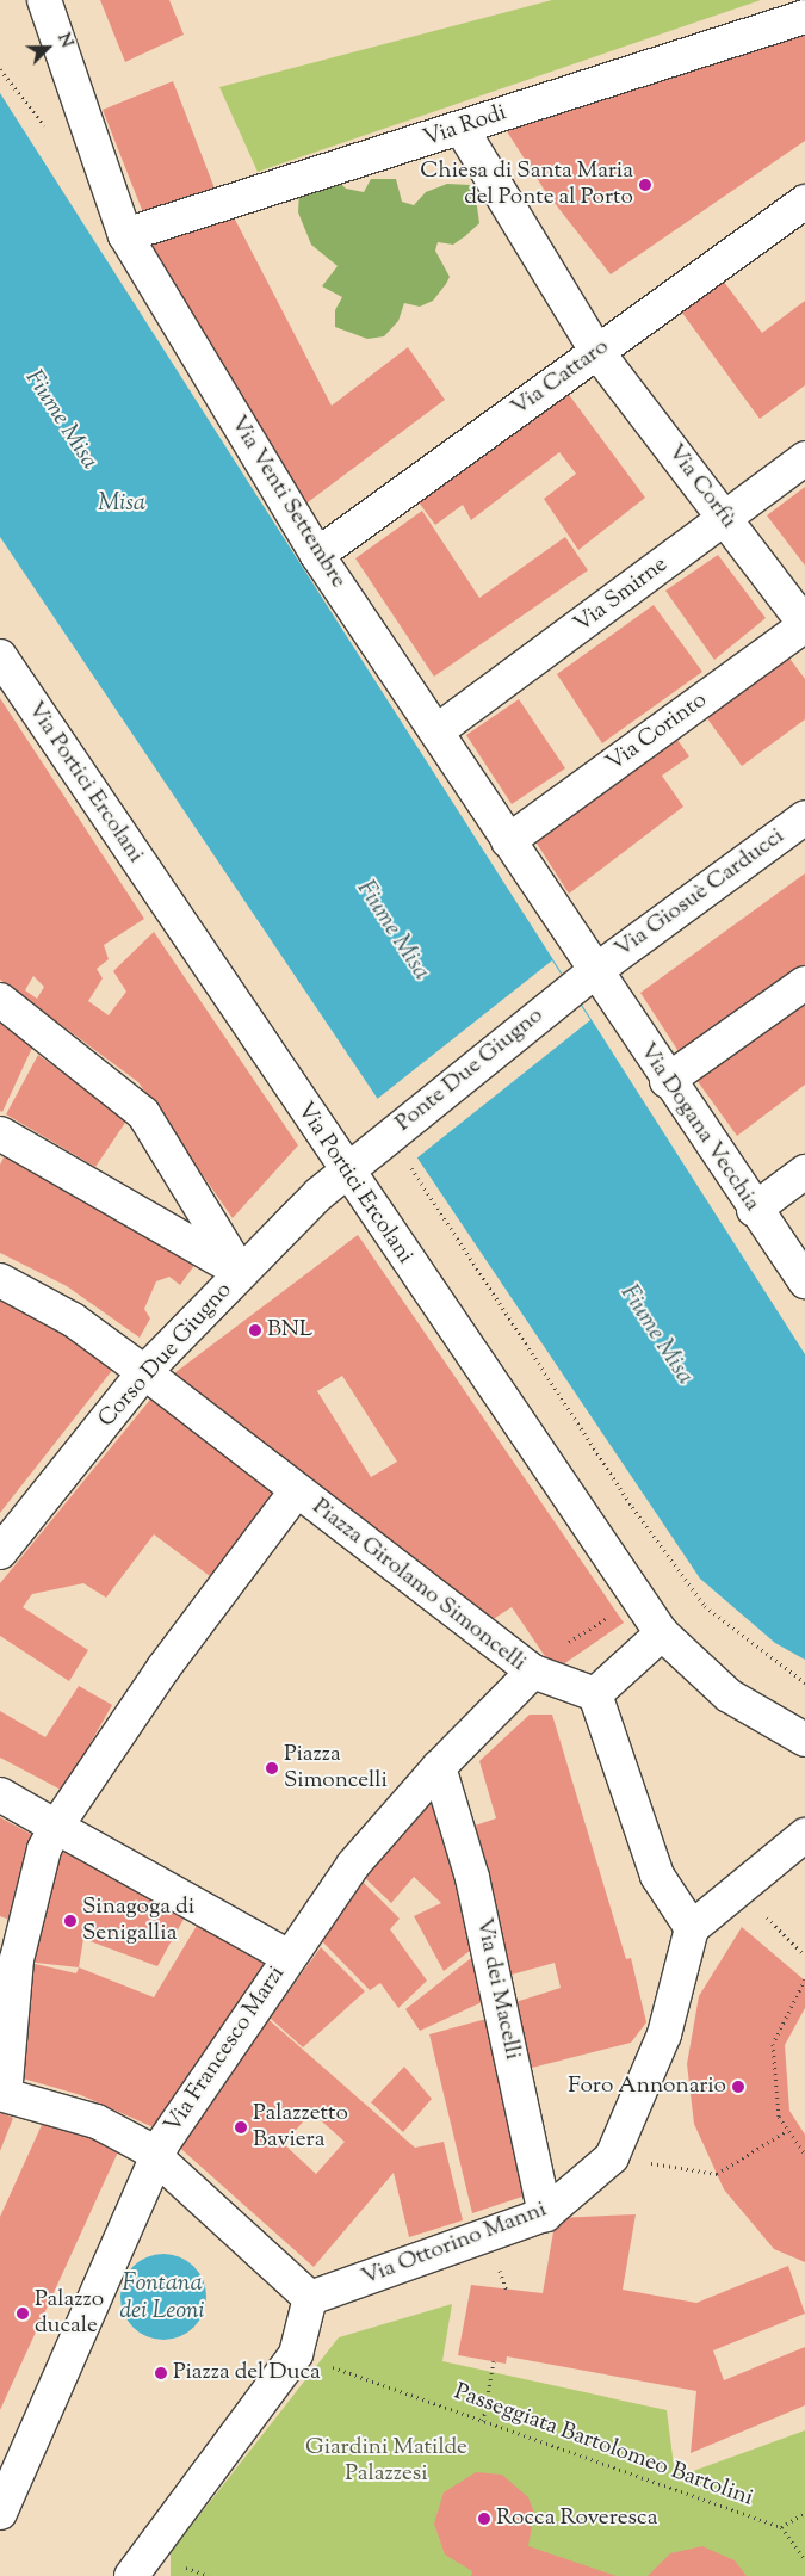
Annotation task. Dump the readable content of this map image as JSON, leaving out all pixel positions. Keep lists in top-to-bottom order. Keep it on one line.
{"streets":{"street":["Via Rodi","Via Cattaro","Via Corfù","Via Venti Settembre","Via Smirne","Via Corinto","Via Portici Ercolani","Via Giosuè Carducci","Ponte Due Giugno","Via Dogana Vecchia","Corso Due Giugno","Piazza Girolamo Simoncelli","Via dei Macelli","Via Francesco Marzi","Via Ottorino Manni"],"path":["Passeggiata Bartolomeo Bartolini"]},"crossings":[["Via Rodi","Via Corfù"],["Via Rodi","Via Venti Settembre"],["Via Cattaro","Via Corfù"],["Via Cattaro","Via Venti Settembre"],["Via Corfù","Via Smirne"],["Via Corfù","Via Corinto"],["Via Venti Settembre","Via Smirne"],["Via Venti Settembre","Via Corinto"],["Via Venti Settembre","Via Giosuè Carducci"],["Via Venti Settembre","Ponte Due Giugno"],["Via Venti Settembre","Via Dogana Vecchia"],["Via Portici Ercolani","Ponte Due Giugno"],["Via Portici Ercolani","Corso Due Giugno"],["Via Giosuè Carducci","Ponte Due Giugno"],["Via Giosuè Carducci","Via Dogana Vecchia"],["Ponte Due Giugno","Via Dogana Vecchia"],["Ponte Due Giugno","Corso Due Giugno"],["Piazza Girolamo Simoncelli","Via dei Macelli"],["Piazza Girolamo Simoncelli","Via Francesco Marzi"],["Via dei Macelli","Via Ottorino Manni"]],"water":["Fiume Misa","Misa","Fontana dei Leoni"],"parks":["Giardini Matilde Palazzesi"],"places":["Chiesa di Santa Maria del Ponte al Porto","BNL","Piazza Simoncelli","Sinagoga di Senigallia","Foro Annonario","Palazzetto Baviera","Palazzo ducale","Piazza del Duca","Rocca Roveresca"],"north":"top right"}
